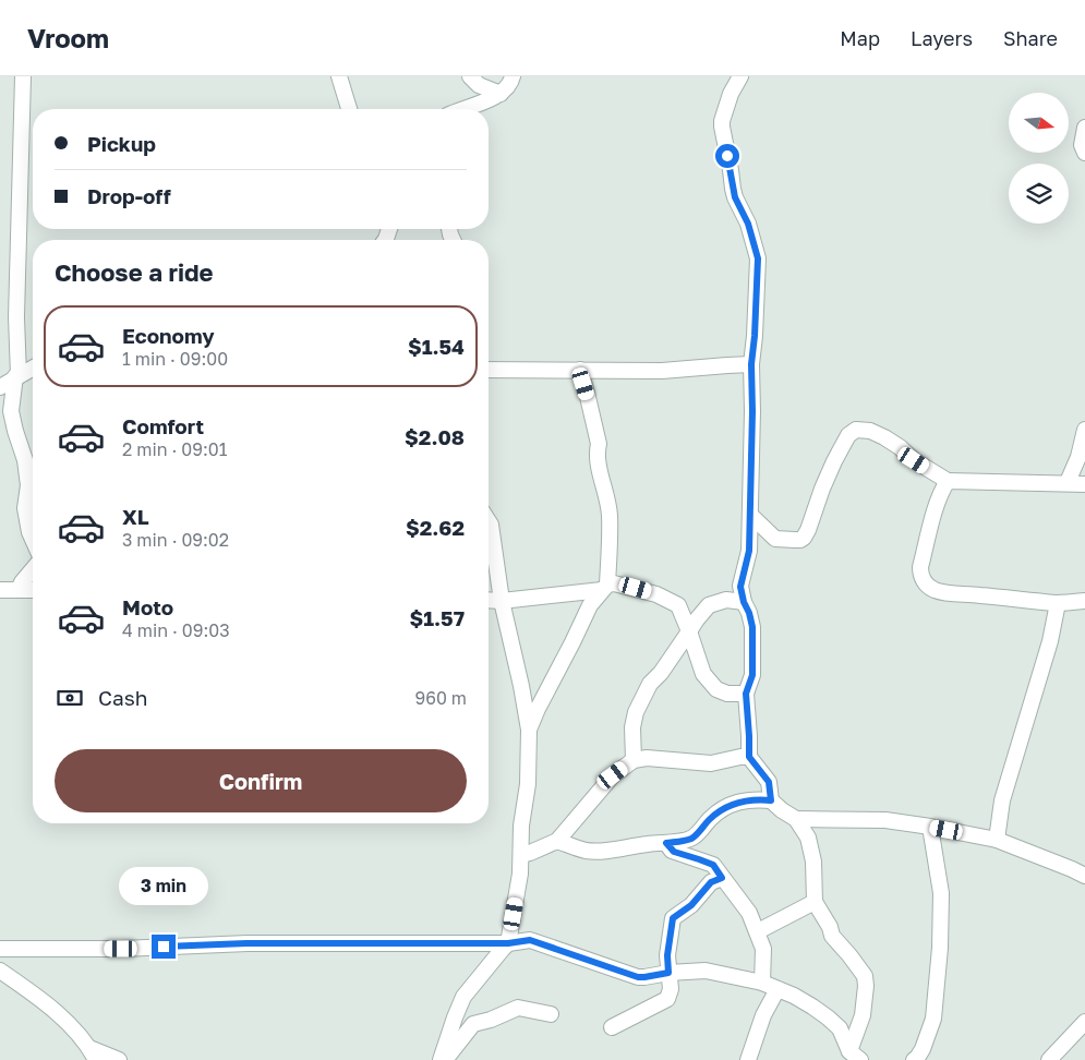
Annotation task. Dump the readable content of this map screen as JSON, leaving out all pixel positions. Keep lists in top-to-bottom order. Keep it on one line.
{"north":"right","page":{"header":"Vroom","nav":["Map","Layers","Share"],"banner":["Pickup","Drop-off"],"heading":"Choose a ride","list":[{"name":"Economy","note":"1 min · 09:00","value":"$1.54"},{"name":"Comfort","note":"2 min · 09:01","value":"$2.08"},{"name":"XL","note":"3 min · 09:02","value":"$2.62"},{"name":"Moto","note":"4 min · 09:03","value":"$1.57"}],"pay":["Cash","960 m"],"buttons":"Confirm","bubble":"3 min"}}
